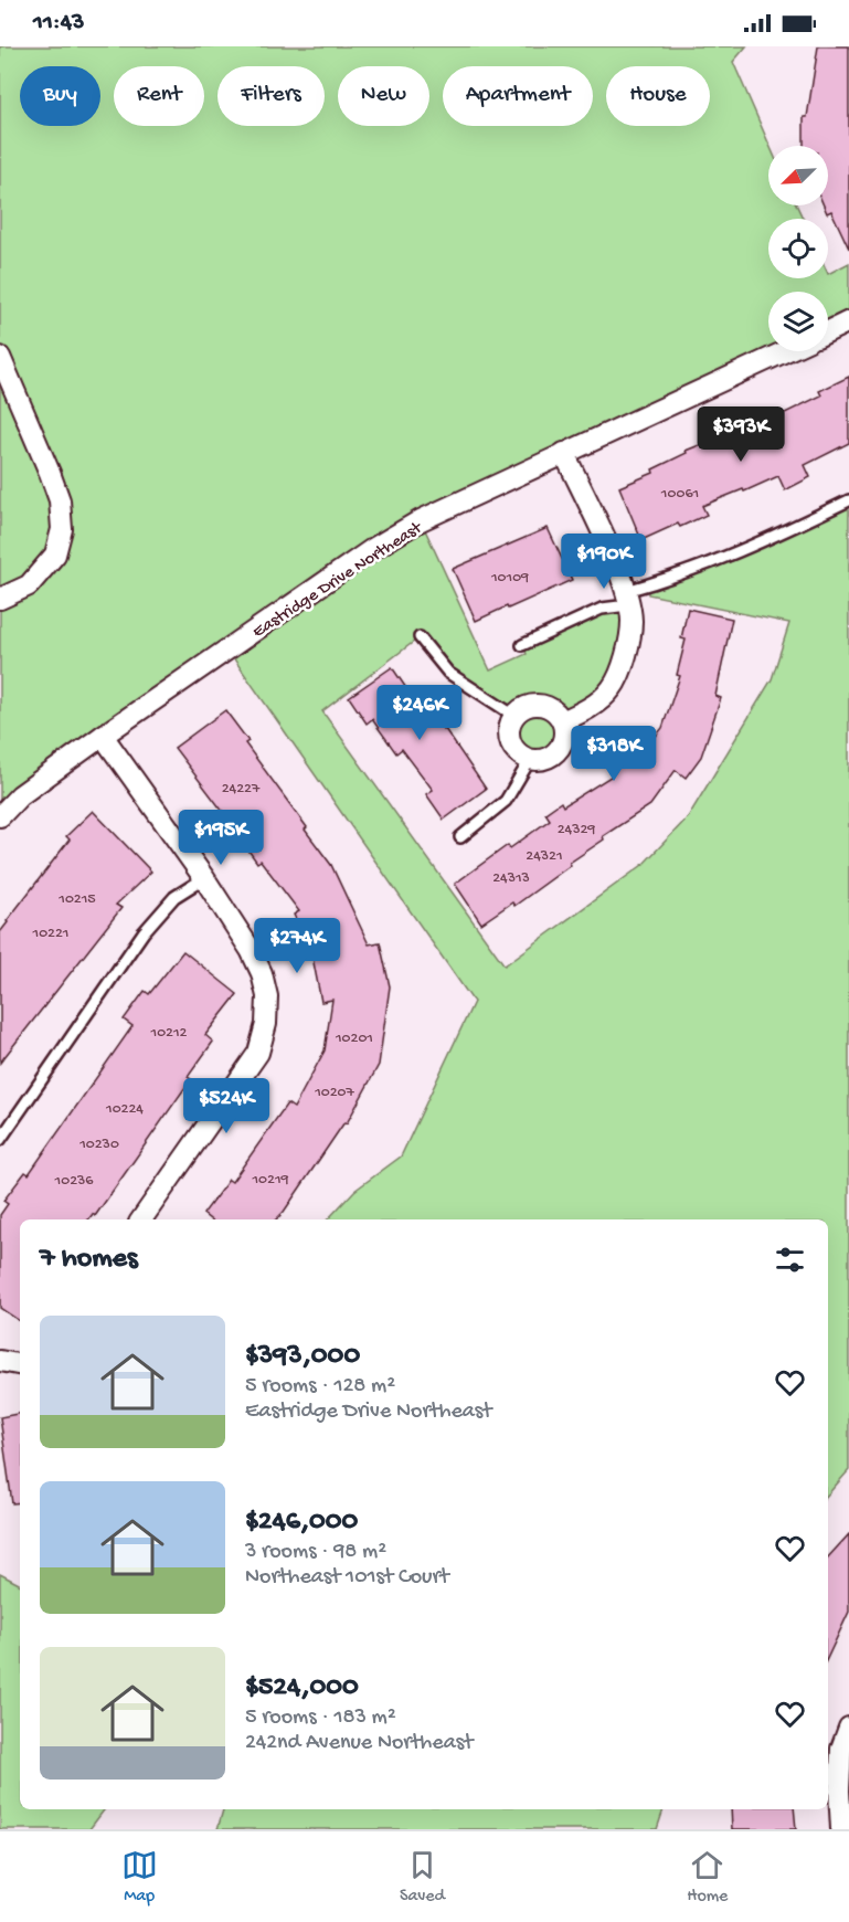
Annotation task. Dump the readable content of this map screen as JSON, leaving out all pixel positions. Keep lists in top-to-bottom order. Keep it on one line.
{"streets":{"street":["Eastridge Drive Northeast"]},"house_numbers":["10061","10109","24227","24329","24321","24313","10215","10221","10212","10201","10207","10224","10230","10219","10236"],"north":"bottom left","page":{"status":"11:43","chip":["Buy","Rent","Filters","New","Apartment","House"],"price":["$393K","$190K","$246K","$318K","$195K","$274K","$524K"],"heading":"7 homes","list":[{"name":"$393,000","note":"5 rooms · 128 m² · Eastridge Drive Northeast"},{"name":"$246,000","note":"3 rooms · 98 m² · Northeast 101st Court"},{"name":"$524,000","note":"5 rooms · 183 m² · 242nd Avenue Northeast"}],"tabs":["Map","Saved","Home"]}}
